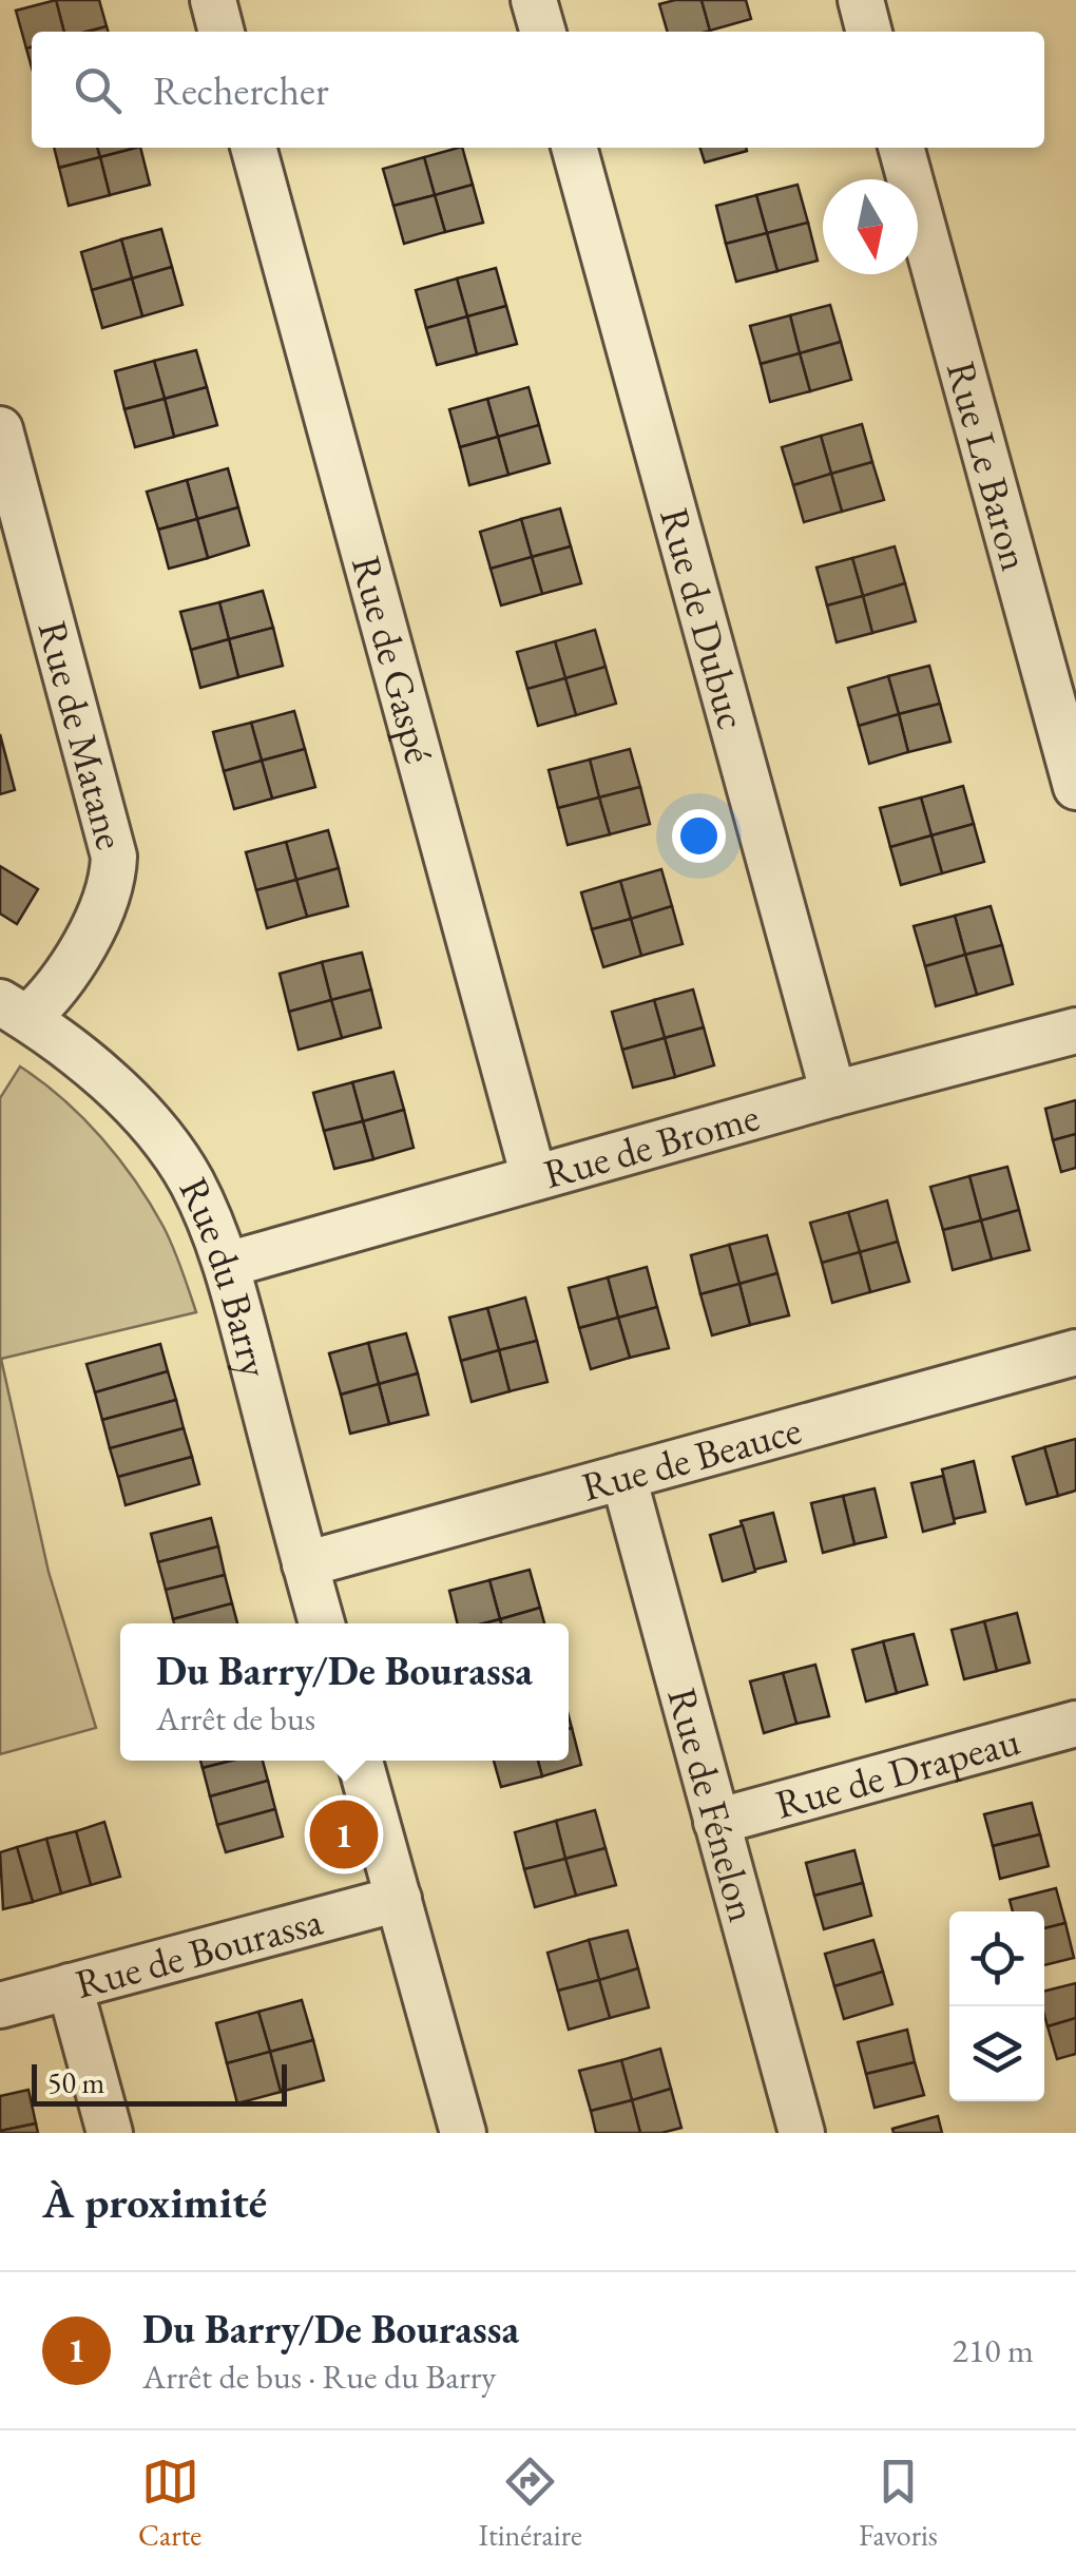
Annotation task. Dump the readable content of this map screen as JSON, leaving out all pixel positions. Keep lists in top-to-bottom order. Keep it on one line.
{"streets":{"street":["Rue Le Baron","Rue de Dubuc","Rue de Gaspé","Rue de Matane","Rue de Brome","Rue du Barry","Rue de Beauce","Rue de Drapeau","Rue de Fénelon","Rue de Bourassa"]},"crossings":[["Rue de Dubuc","Rue de Brome"],["Rue de Gaspé","Rue de Brome"],["Rue de Matane","Rue du Barry"],["Rue de Brome","Rue du Barry"],["Rue du Barry","Rue de Beauce"],["Rue de Beauce","Rue de Fénelon"],["Rue de Drapeau","Rue de Fénelon"]],"scale_bar":"50 m","north":"bottom","page":{"search":"Rechercher","popup":["Du Barry/De Bourassa","Arrêt de bus"],"pins":"1","scale":"50 m","heading":"À proximité","list":[{"mark":"1","name":"Du Barry/De Bourassa","note":"Arrêt de bus · Rue du Barry","value":"210 m"}],"nav":["Carte","Itinéraire","Favoris"]}}
